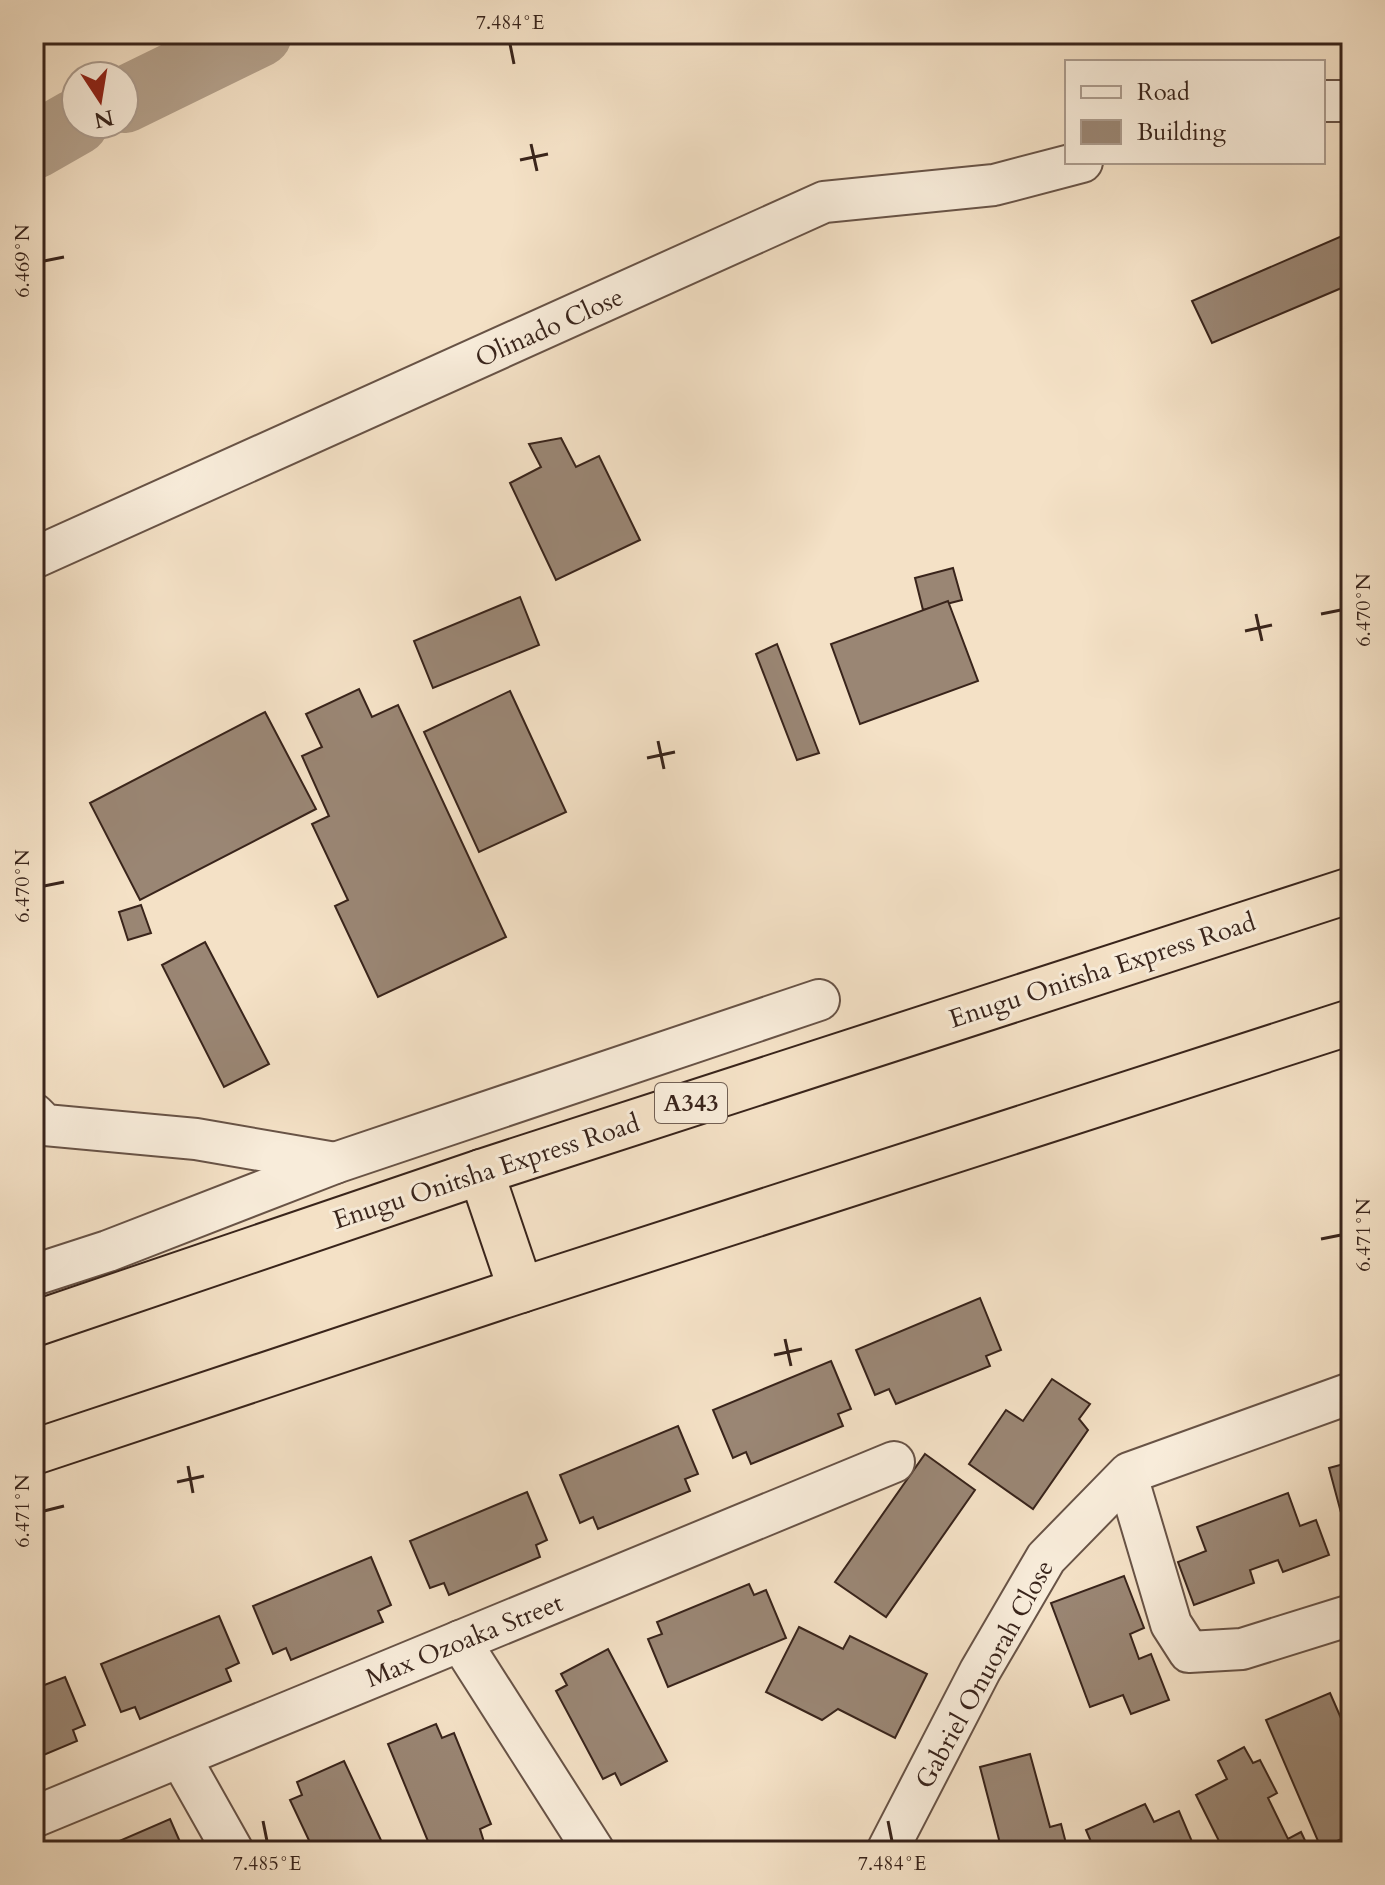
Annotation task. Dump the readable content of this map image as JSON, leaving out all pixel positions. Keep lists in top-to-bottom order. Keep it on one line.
{"streets":{"highway":["Enugu Onitsha Express Road","A343"],"street":["Olinado Close","Max Ozoaka Street","Gabriel Onuorah Close"]},"legend":["Road","Building"],"north":"bottom","coordinates":["7.484°E","6.469°N","6.470°N","6.471°N","7.485°E"]}
